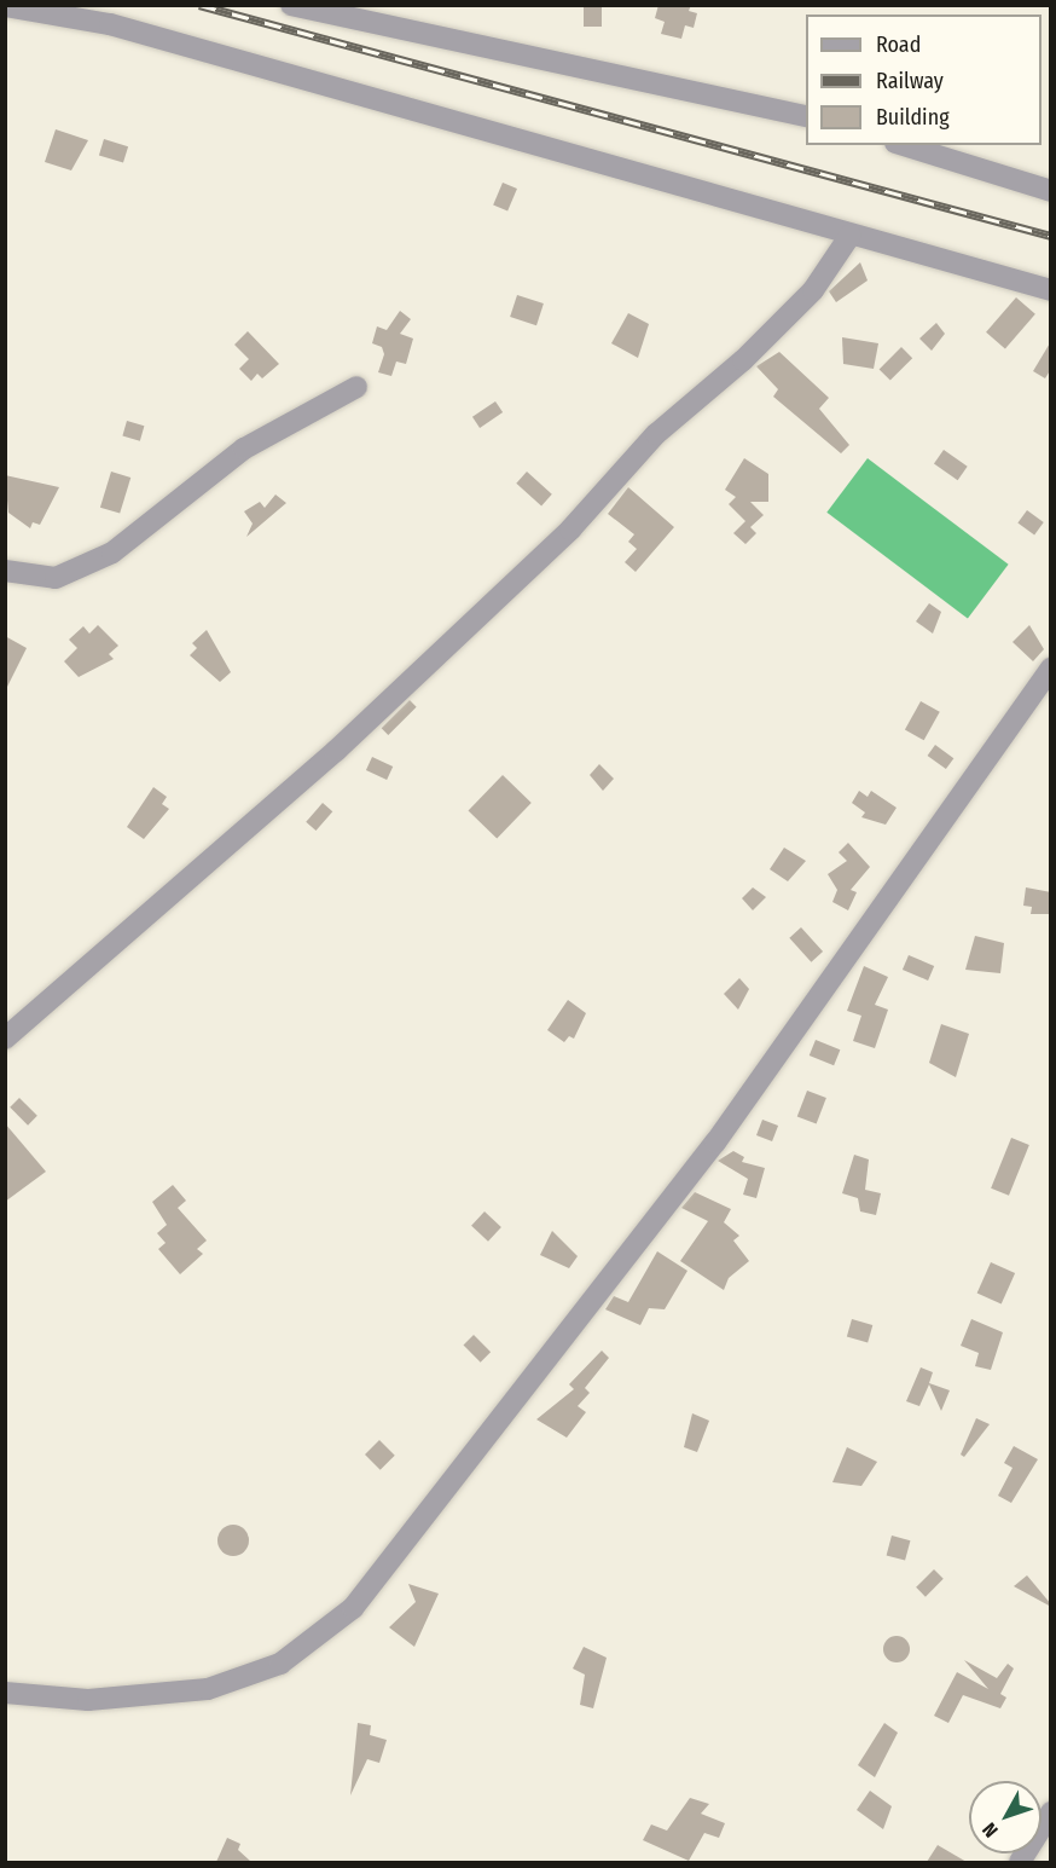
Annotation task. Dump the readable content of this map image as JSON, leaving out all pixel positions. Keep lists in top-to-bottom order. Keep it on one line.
{"legend":["Road","Railway","Building"],"north":"bottom left"}
